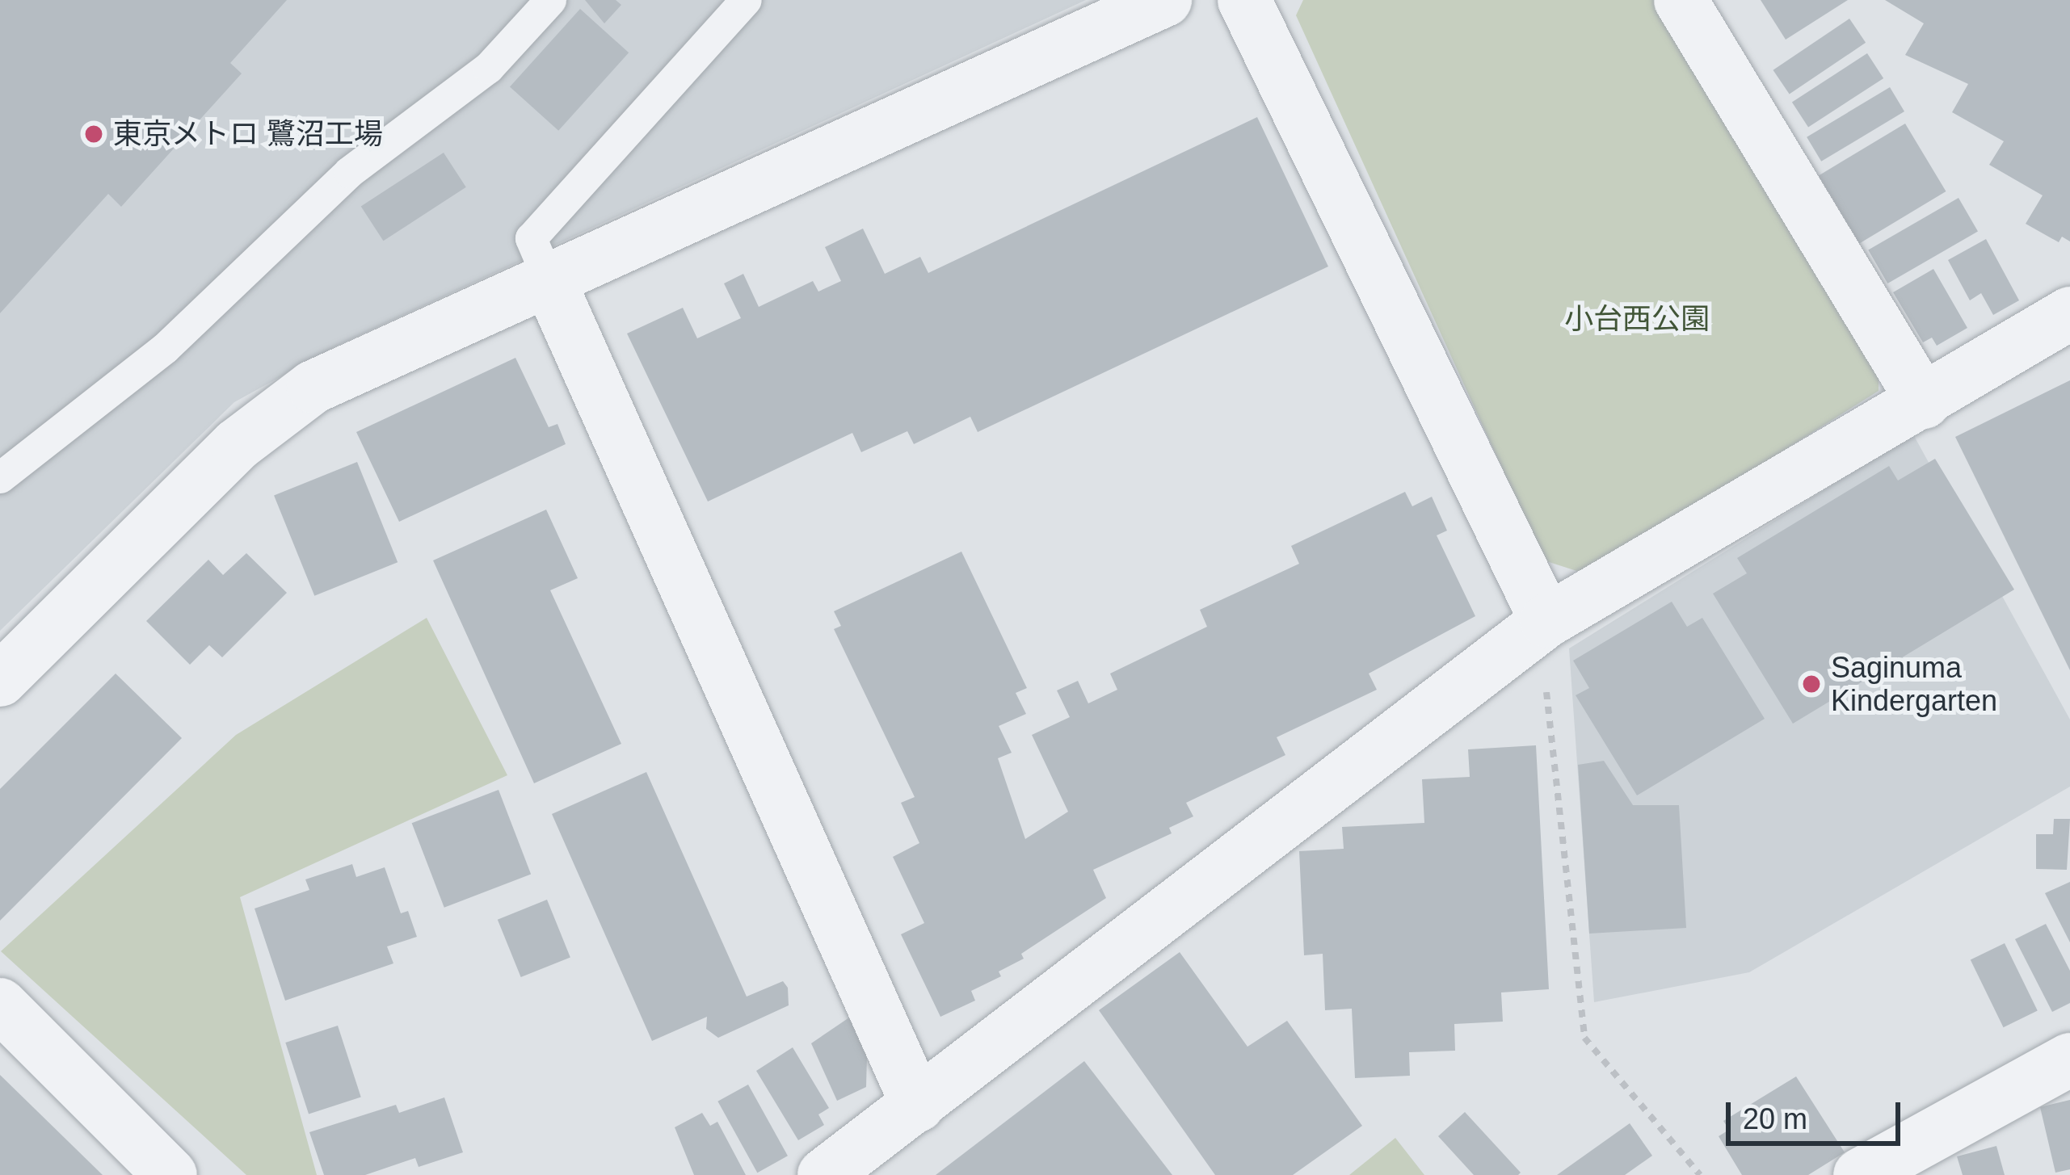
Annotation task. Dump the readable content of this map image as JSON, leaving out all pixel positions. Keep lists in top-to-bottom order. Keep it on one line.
{"parks":["小台西公園"],"places":["東京メトロ 鷺沼工場","Saginuma Kindergarten"],"scale_bar":"20 m"}
